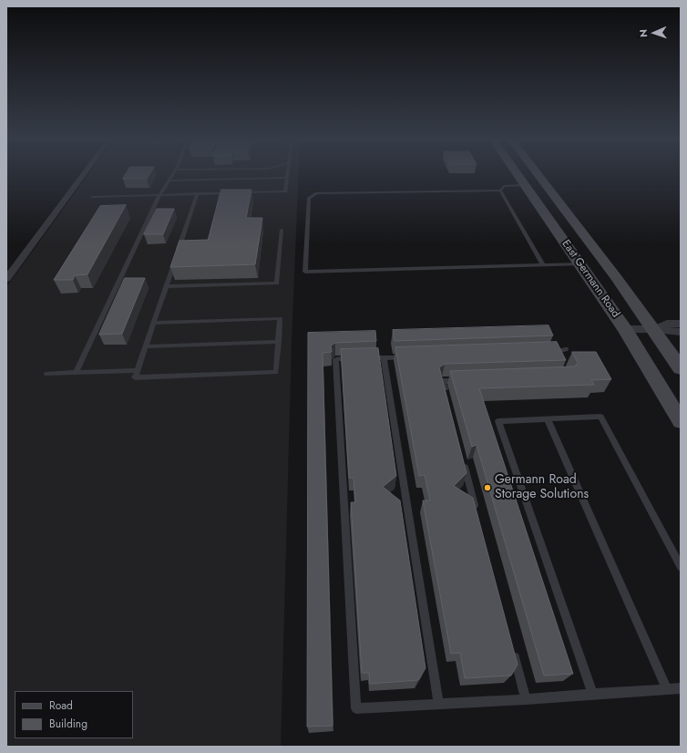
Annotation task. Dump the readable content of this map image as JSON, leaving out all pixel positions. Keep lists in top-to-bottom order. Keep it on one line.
{"streets":{"main road":["East Germann Road"]},"places":["Germann Road Storage Solutions"],"legend":["Road","Building"],"north":"left"}
